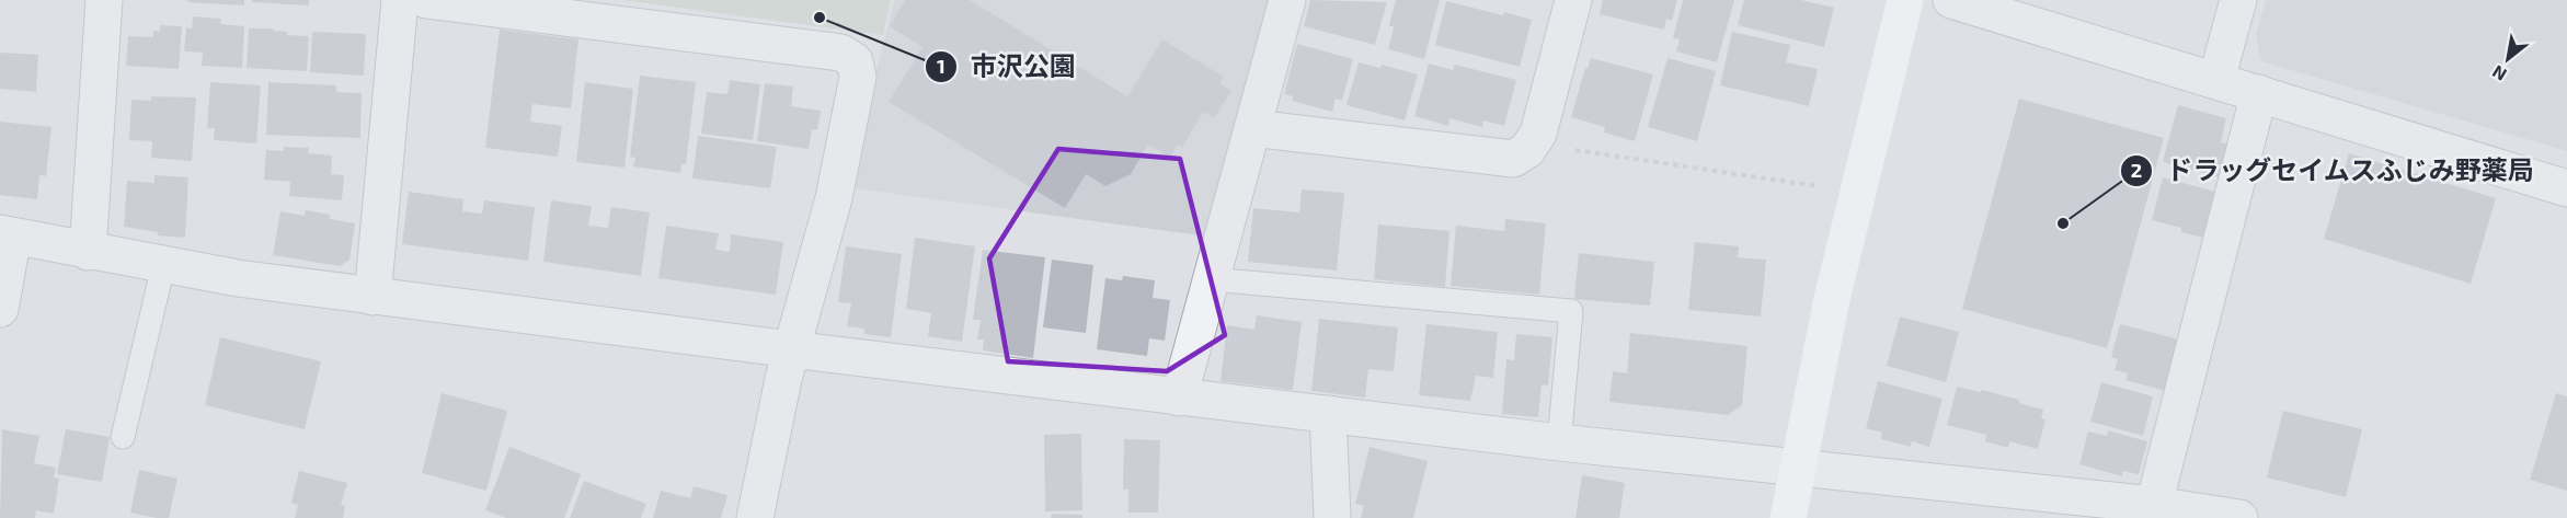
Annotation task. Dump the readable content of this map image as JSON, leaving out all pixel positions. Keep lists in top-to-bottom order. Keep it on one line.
{"places":["市沢公園","ドラッグセイムスふじみ野薬局"],"north":"bottom left"}
